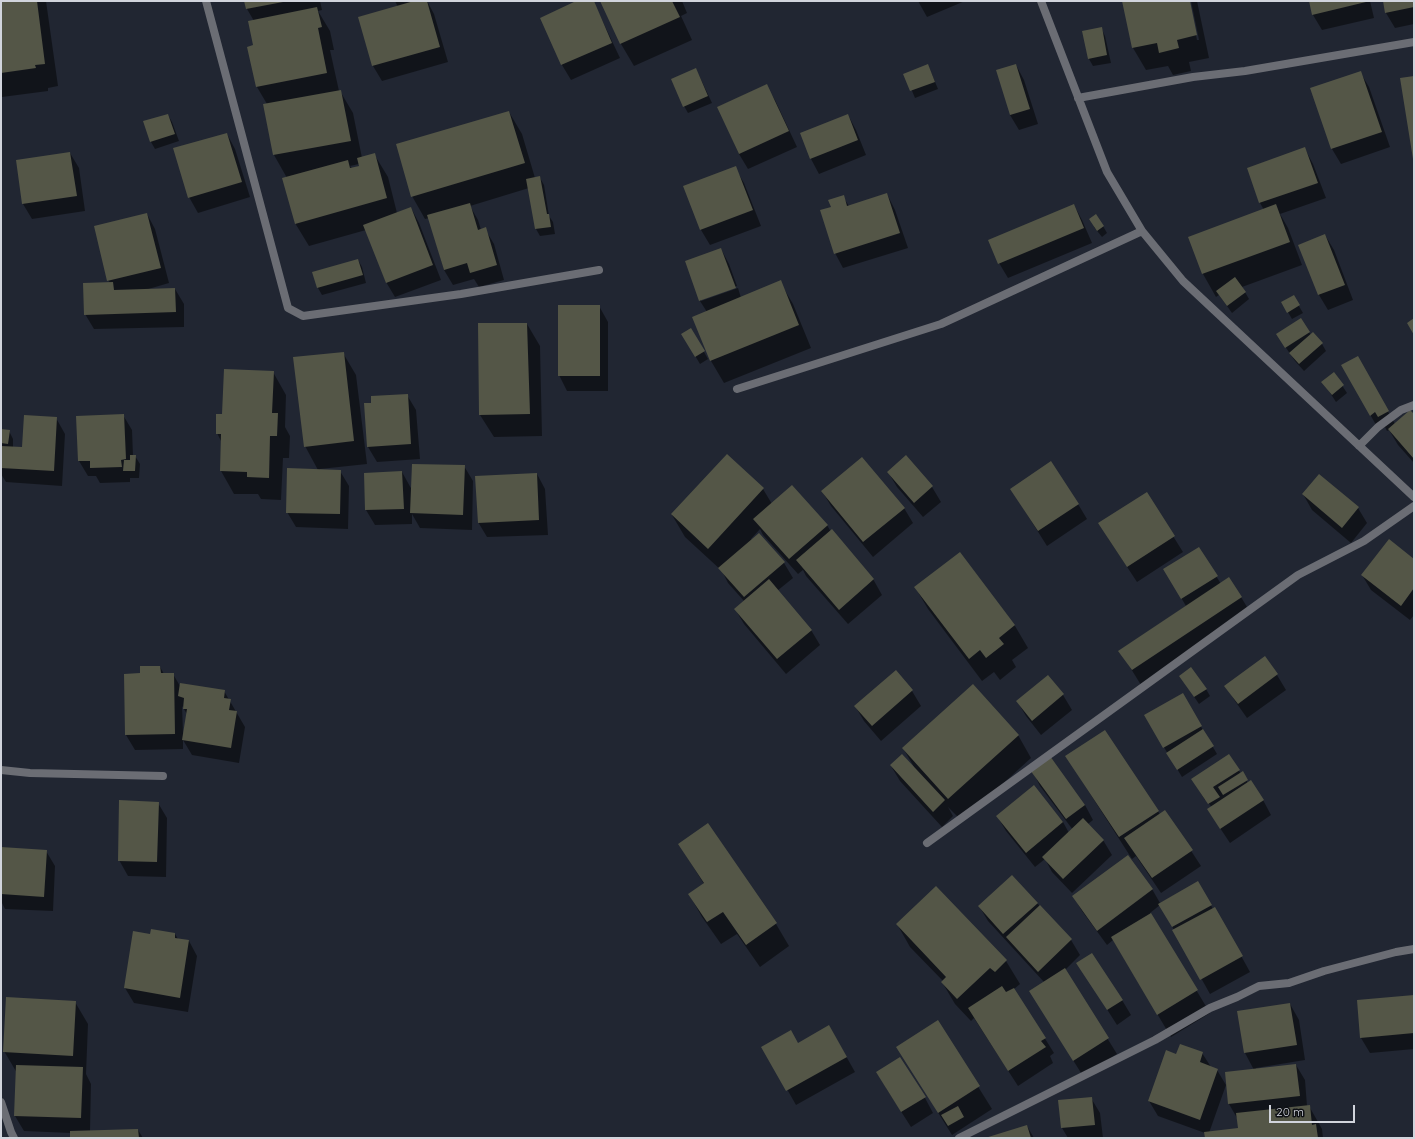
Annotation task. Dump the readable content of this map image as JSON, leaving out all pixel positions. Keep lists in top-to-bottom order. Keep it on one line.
{"scale_bar":"20 m"}
